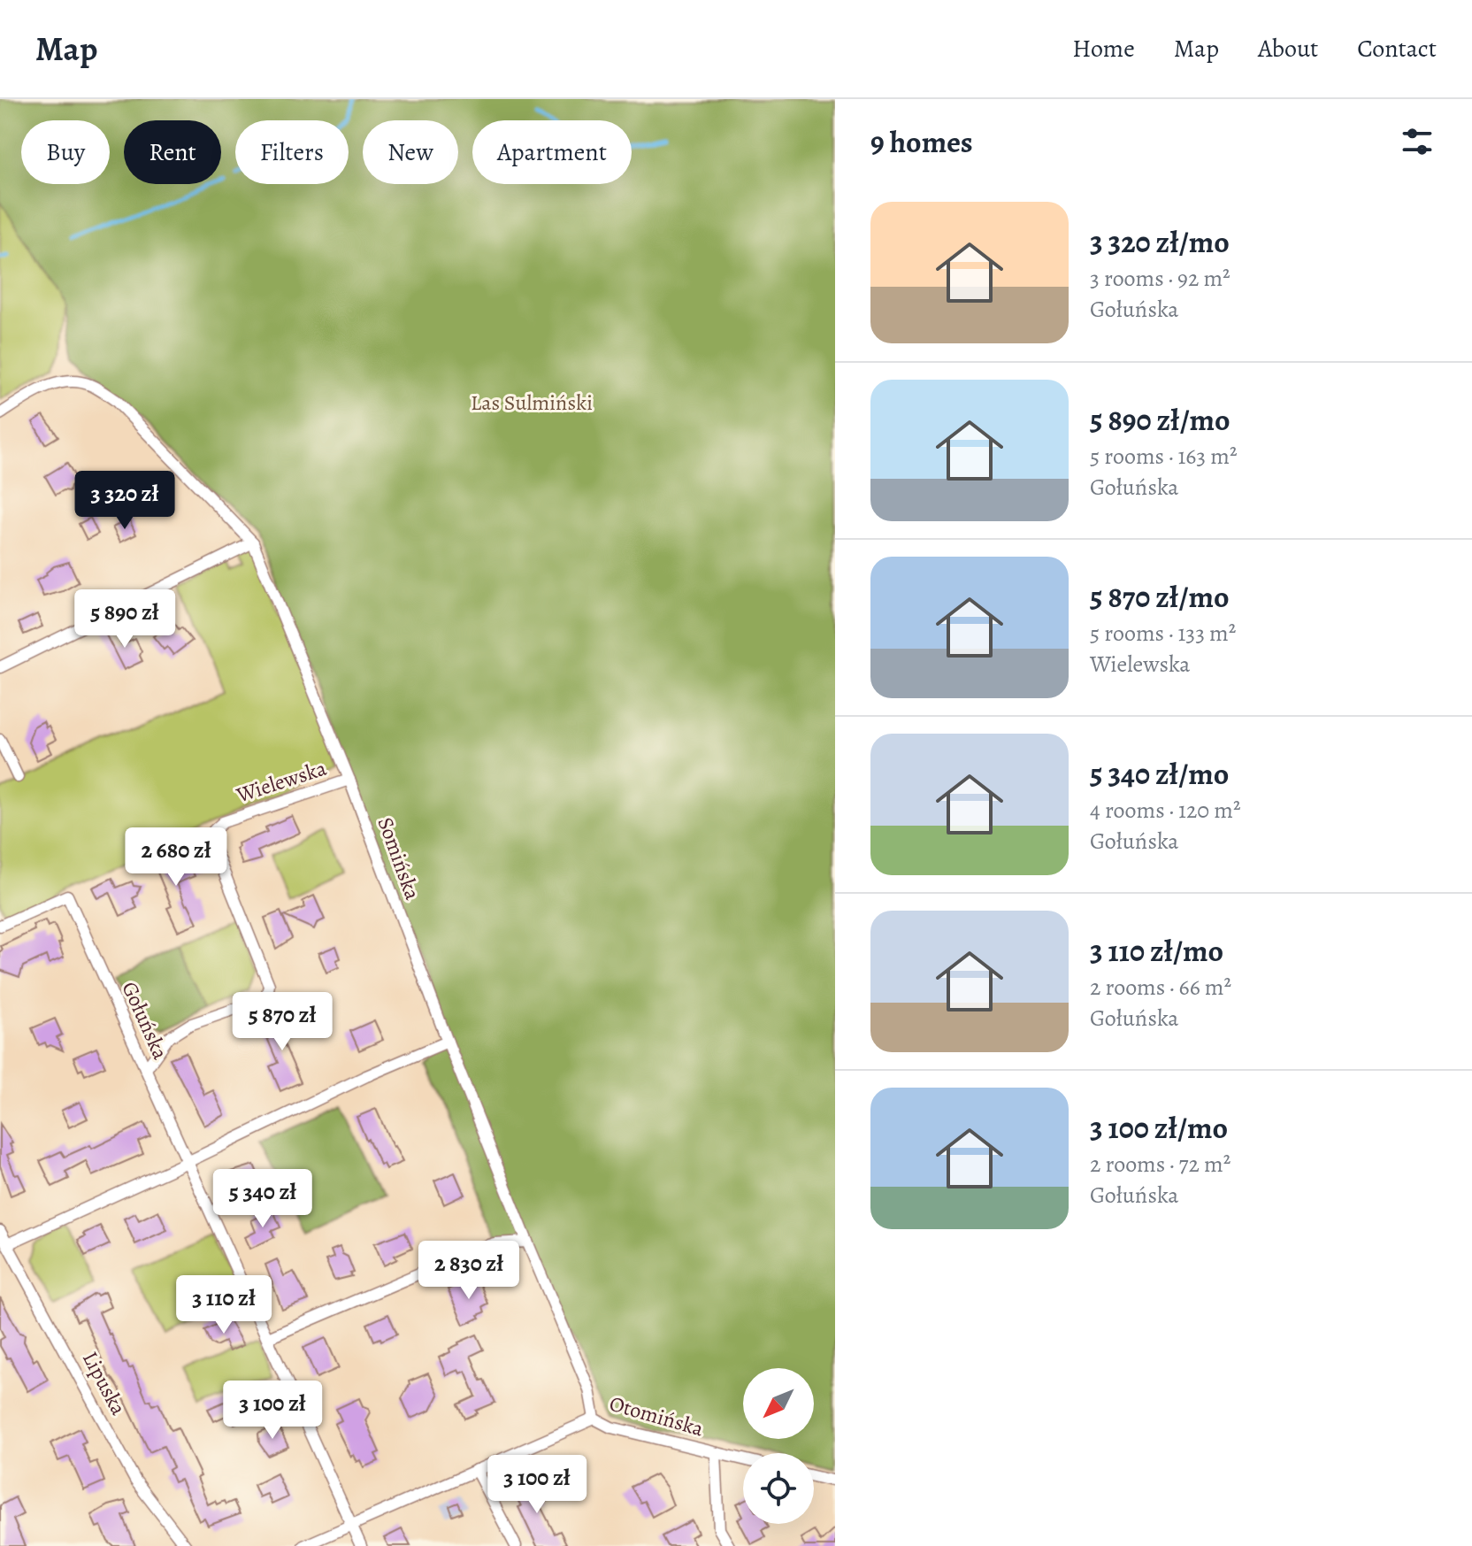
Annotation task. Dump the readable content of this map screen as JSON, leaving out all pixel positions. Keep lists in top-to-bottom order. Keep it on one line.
{"streets":{"street":["Wielewska","Somińska","Gołuńska","Lipuska","Otomińska"]},"crossings":[["Wielewska","Somińska"],["Wielewska","Gołuńska"],["Somińska","Otomińska"],["Gołuńska","Otomińska"]],"parks":["Las Sulmiński"],"north":"bottom left","page":{"header":"Map","nav":["Home","Map","About","Contact"],"heading":"9 homes","chip":["Buy","Rent","Filters","New","Apartment"],"list":[{"name":"3 320 zł/mo","note":"3 rooms · 92 m² · Gołuńska"},{"name":"5 890 zł/mo","note":"5 rooms · 163 m² · Gołuńska"},{"name":"5 870 zł/mo","note":"5 rooms · 133 m² · Wielewska"},{"name":"5 340 zł/mo","note":"4 rooms · 120 m² · Gołuńska"},{"name":"3 110 zł/mo","note":"2 rooms · 66 m² · Gołuńska"},{"name":"3 100 zł/mo","note":"2 rooms · 72 m² · Gołuńska"}],"price":["3 320 zł","5 890 zł","2 680 zł","5 870 zł","5 340 zł","2 830 zł","3 110 zł","3 100 zł","3 100 zł"]}}
